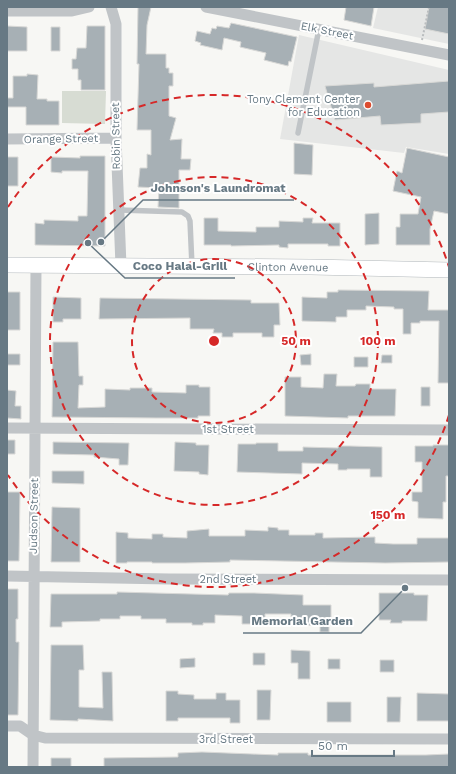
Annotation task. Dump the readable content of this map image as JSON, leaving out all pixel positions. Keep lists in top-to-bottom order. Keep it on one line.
{"streets":{"street":["Elk Street","Robin Street","Orange Street","Clinton Avenue","1st Street","Judson Street","2nd Street","3rd Street"]},"crossings":[["Robin Street","Orange Street"],["Robin Street","Clinton Avenue"],["Clinton Avenue","Judson Street"],["1st Street","Judson Street"],["Judson Street","2nd Street"],["Judson Street","3rd Street"]],"places":["Tony Clement Center for Education","Johnson's Laundromat","Coco Halal-Grill","Memorial Garden"],"scale_bar":"50 m","rings":["50 m","100 m","150 m"]}
